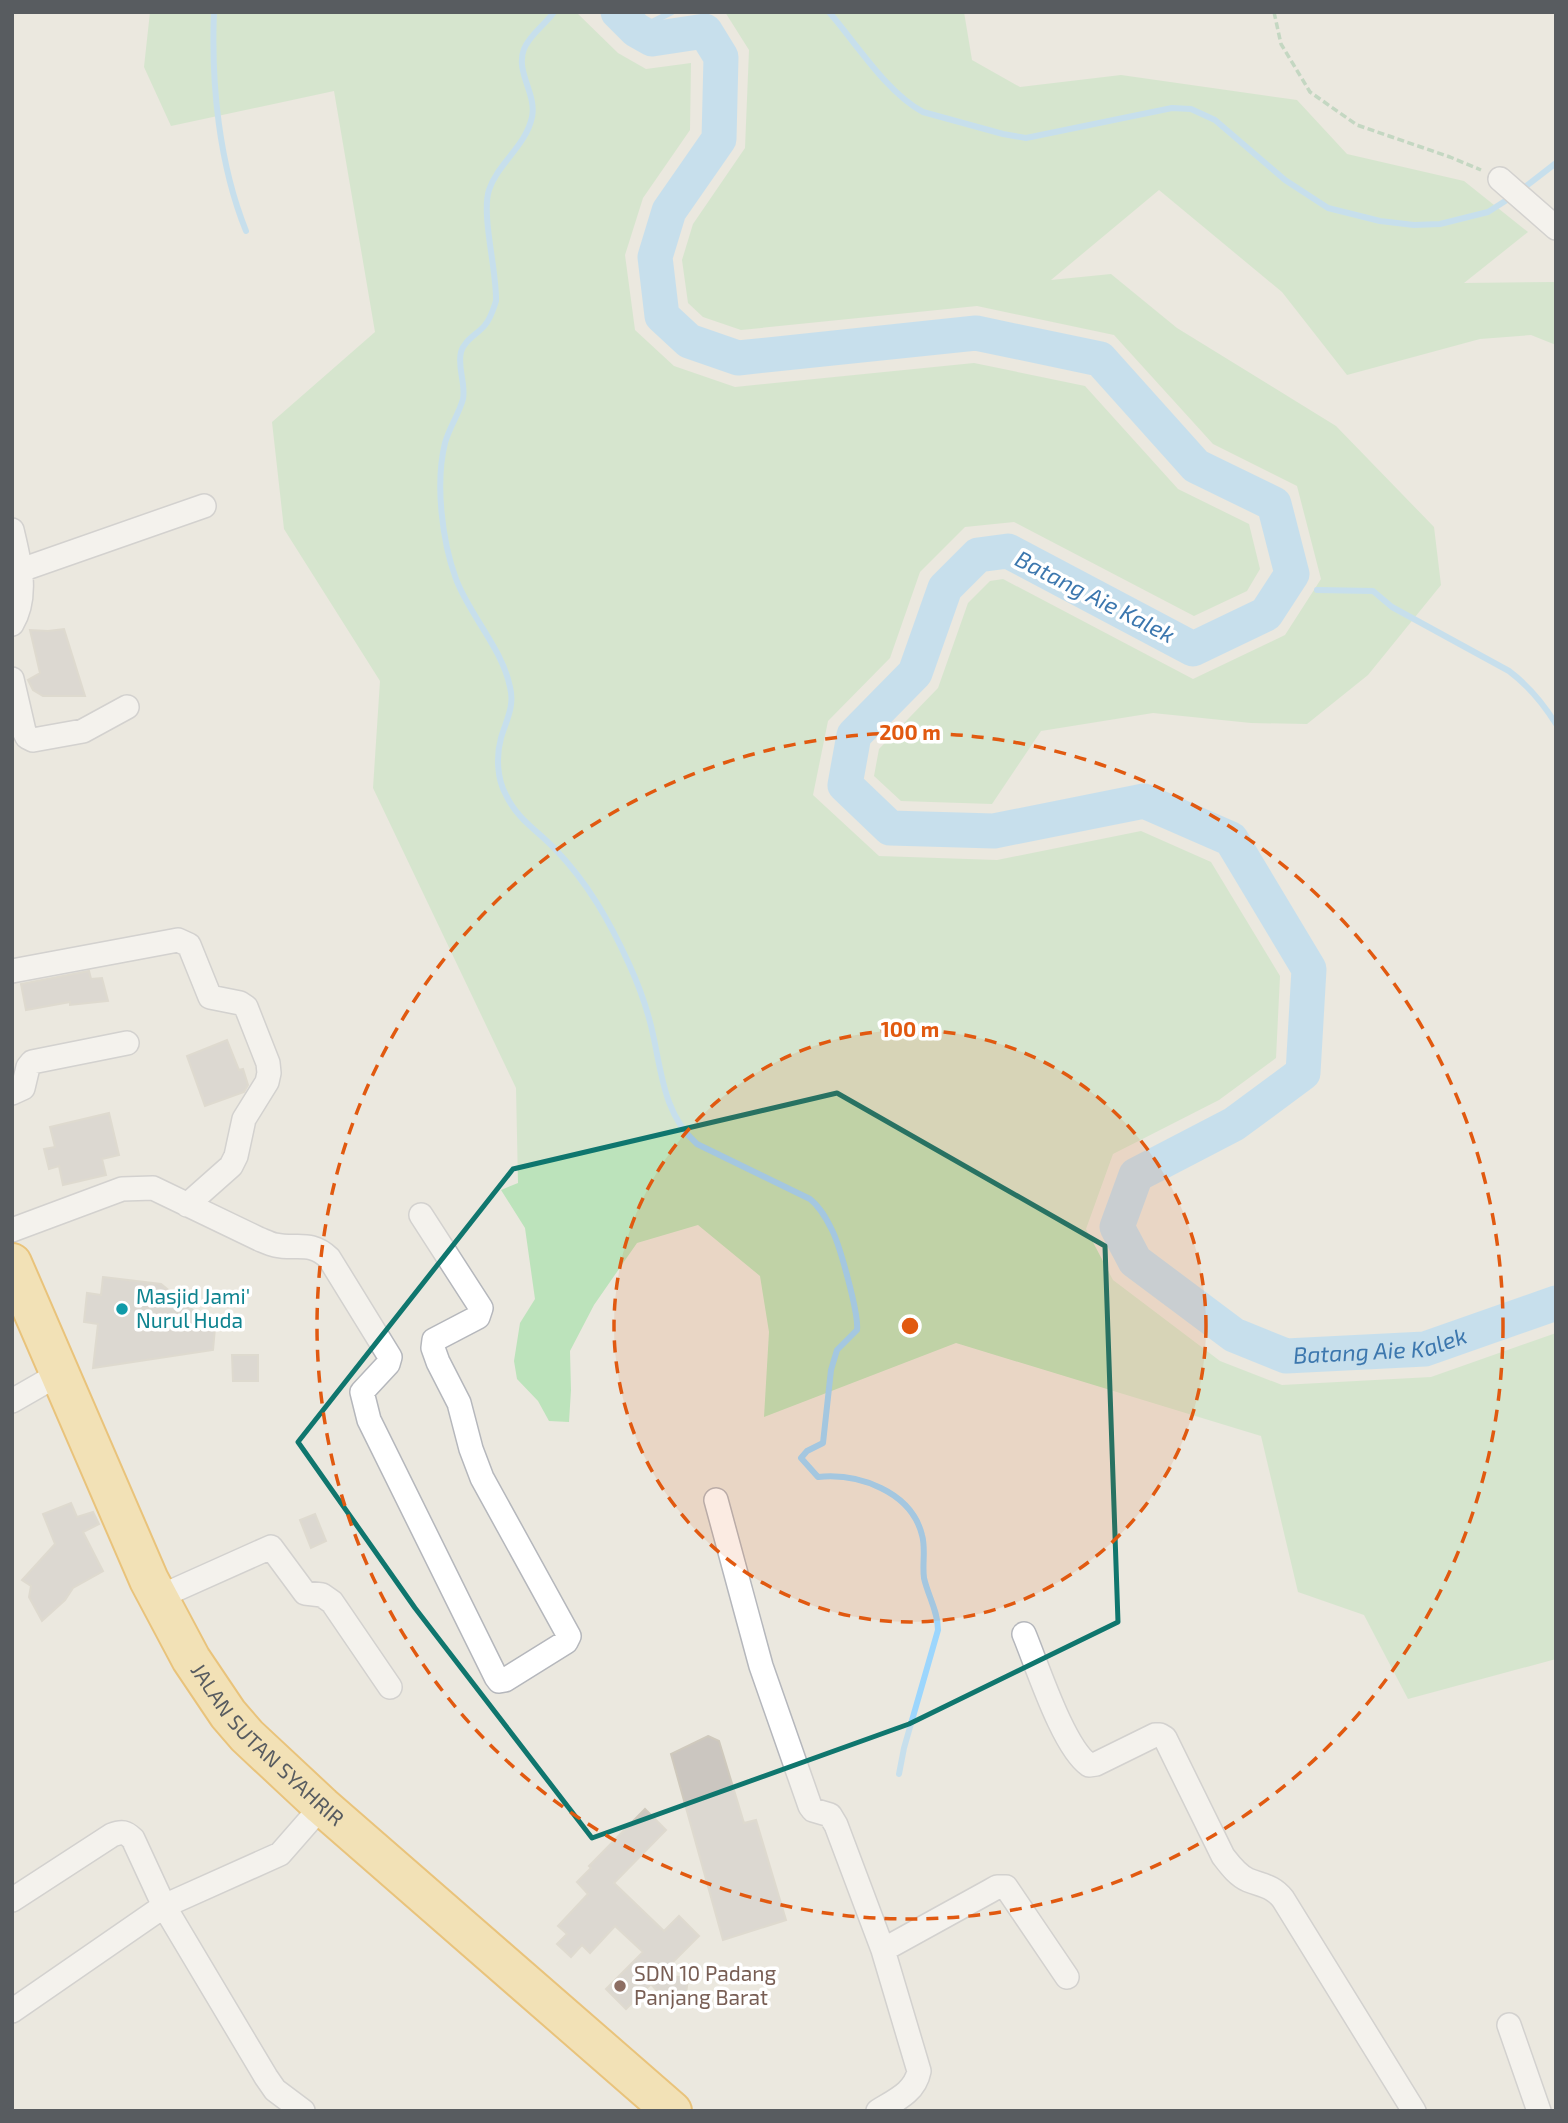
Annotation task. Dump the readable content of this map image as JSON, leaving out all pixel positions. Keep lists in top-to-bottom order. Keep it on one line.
{"streets":{"highway":["JALAN SUTAN SYAHRIR"]},"water":["Batang Aie Kalek"],"places":["Masjid Jami' Nurul Huda","SDN 10 Padang Panjang Barat"],"rings":["200 m","100 m"]}
